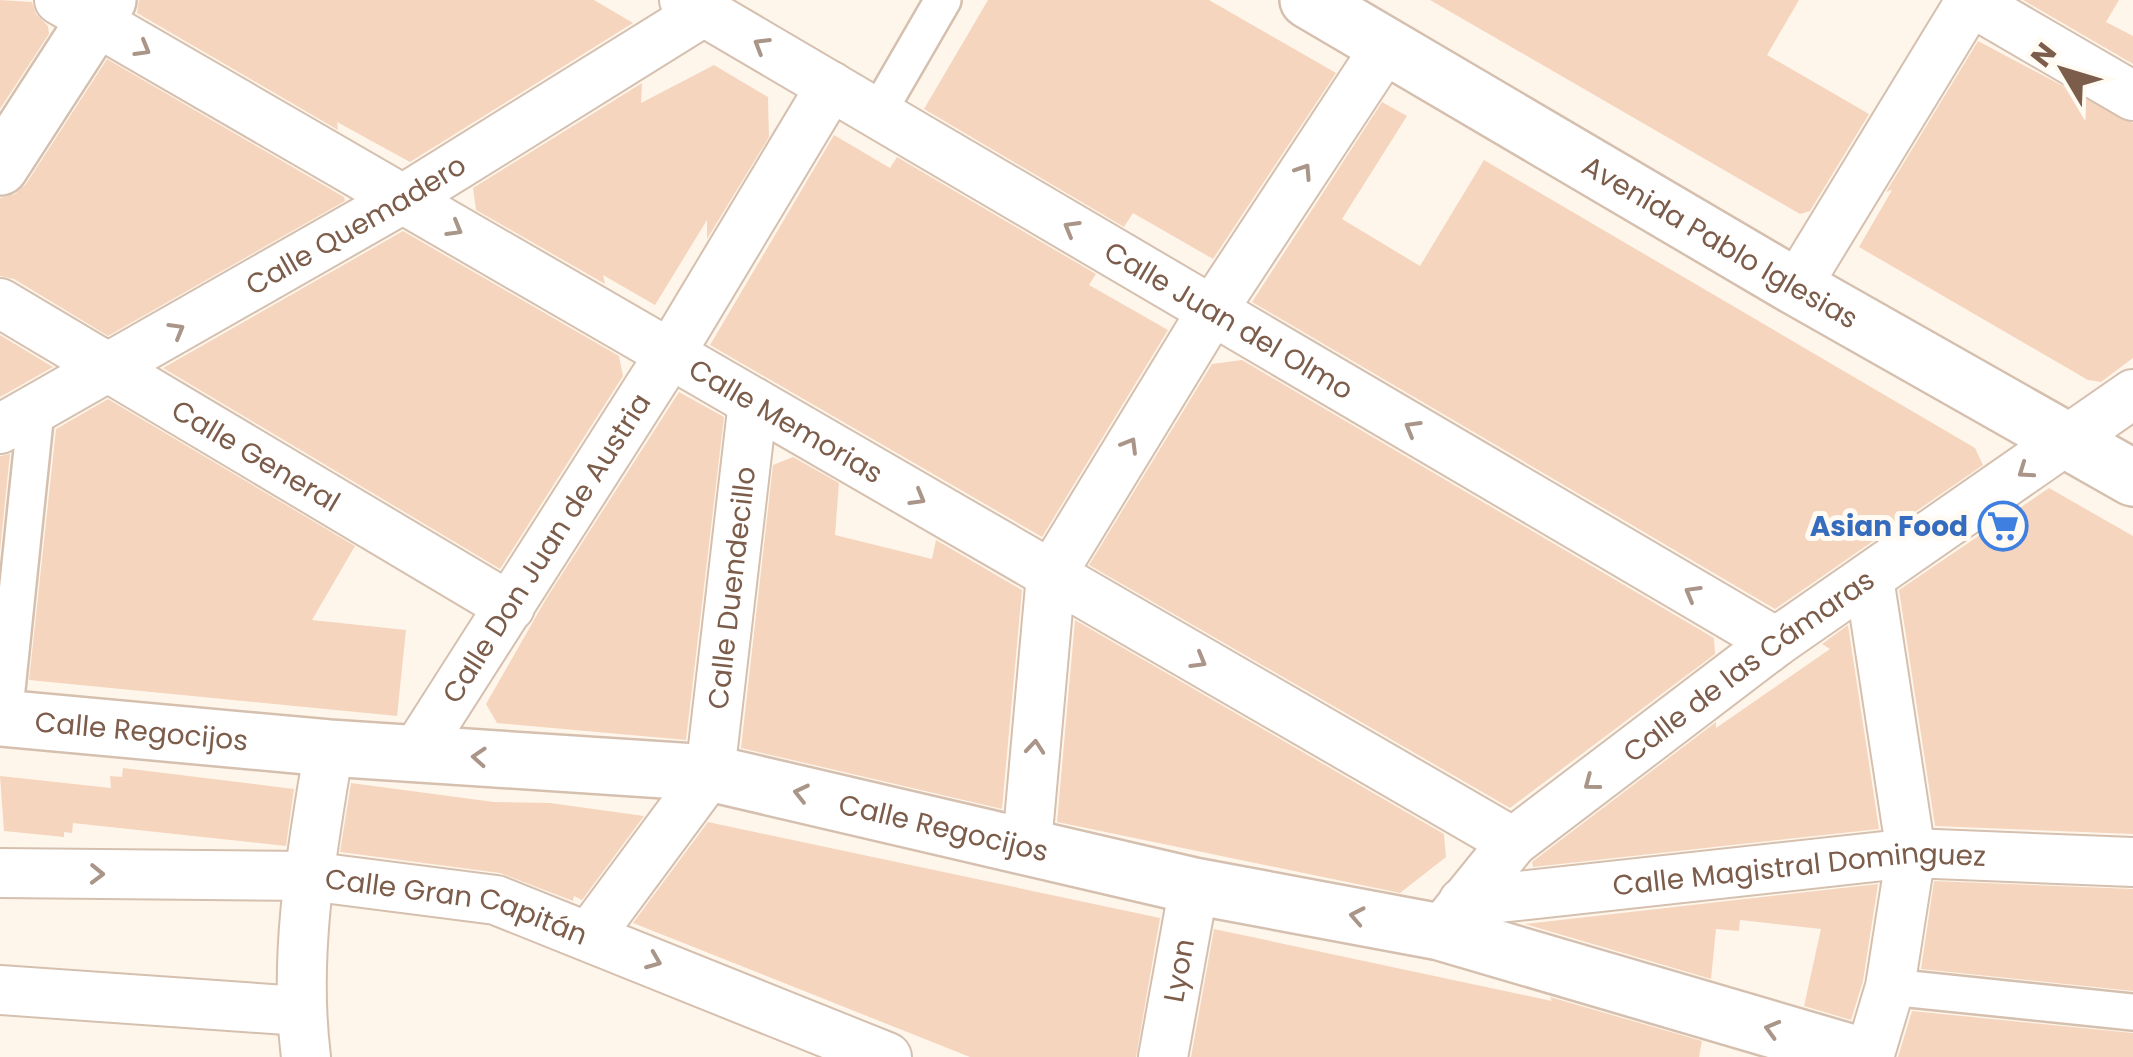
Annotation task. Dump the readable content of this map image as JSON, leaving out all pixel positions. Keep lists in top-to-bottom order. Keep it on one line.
{"streets":{"street":["Calle Quemadero","Avenida Pablo Iglesias","Calle Juan del Olmo","Calle Memorias","Calle General","Calle Don Juan de Austria","Calle Duendecillo","Calle de las Cámaras","Calle Regocijos","Calle Magistral Dominguez","Calle Gran Capitán","Lyon"]},"crossings":[["Calle Quemadero","Calle Juan del Olmo"],["Calle Quemadero","Calle Memorias"],["Calle Quemadero","Calle General"],["Avenida Pablo Iglesias","Calle de las Cámaras"],["Calle Juan del Olmo","Calle Don Juan de Austria"],["Calle Juan del Olmo","Calle de las Cámaras"],["Calle Memorias","Calle Don Juan de Austria"],["Calle Memorias","Calle Duendecillo"],["Calle Memorias","Calle de las Cámaras"],["Calle General","Calle Don Juan de Austria"],["Calle Don Juan de Austria","Calle Regocijos"],["Calle Duendecillo","Calle Regocijos"],["Calle de las Cámaras","Calle Regocijos"],["Calle de las Cámaras","Calle Magistral Dominguez"],["Calle Regocijos","Calle Magistral Dominguez"],["Calle Regocijos","Lyon"]],"one_way":["Calle Quemadero","Calle Juan del Olmo","Calle Memorias","Calle de las Cámaras","Calle Regocijos"],"places":{"supermarket":["Asian Food"]},"north":"top left"}
